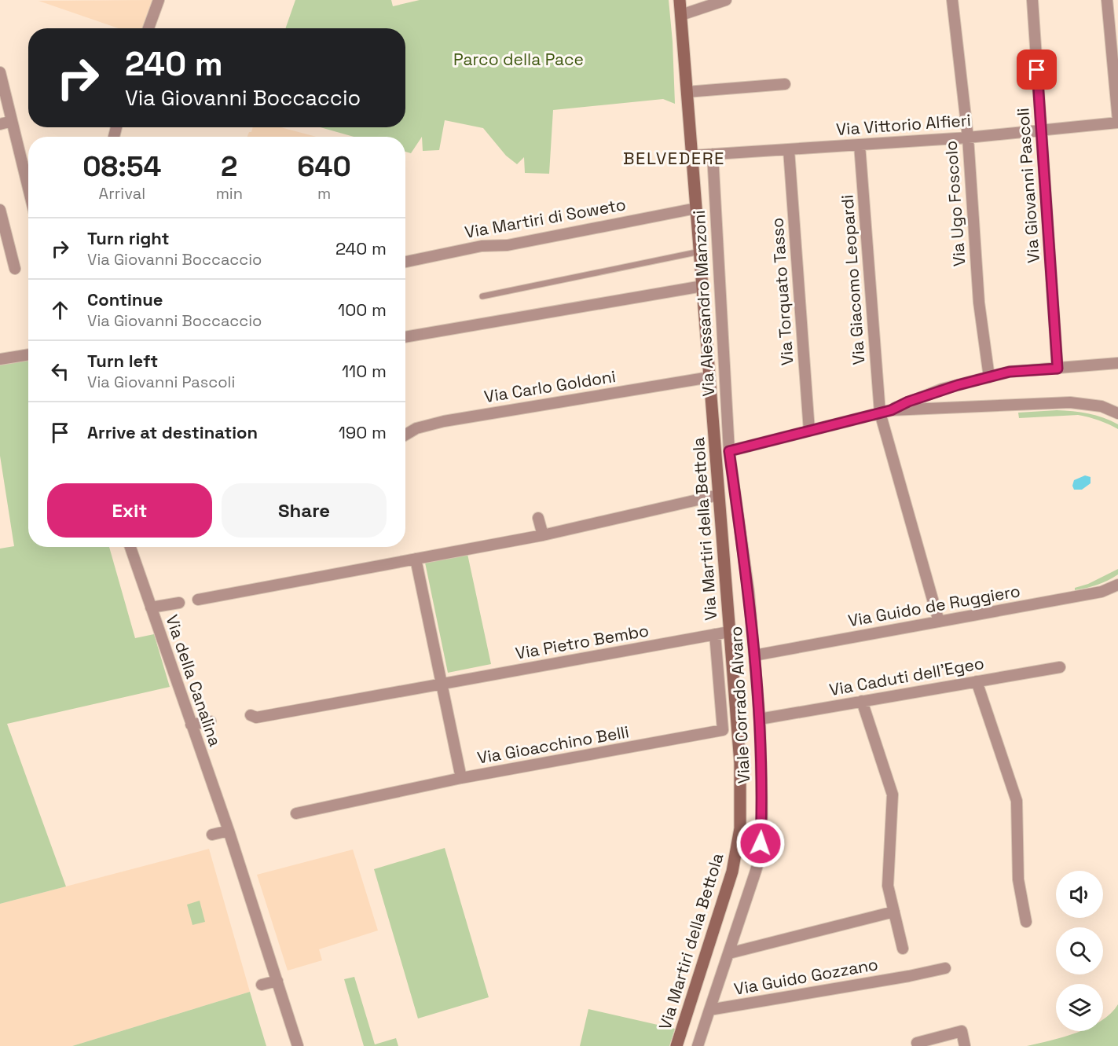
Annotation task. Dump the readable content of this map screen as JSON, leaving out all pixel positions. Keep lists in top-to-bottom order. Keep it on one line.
{"streets":{"main road":["Via Martiri della Bettola"],"street":["Via Vittorio Alfieri","Via Giovanni Pascoli","Via Ugo Foscolo","Via Martiri di Soweto","Via Giacomo Leopardi","Via Torquato Tasso","Via Alessandro Manzoni","Via Carlo Goldoni","Via Guido de Ruggiero","Via Pietro Bembo","Via Caduti dell'Egeo","Via della Canalina","Viale Corrado Alvaro","Via Gioacchino Belli","Via Guido Gozzano"]},"crossings":[["Via Vittorio Alfieri","Via Giovanni Pascoli"],["Via Vittorio Alfieri","Via Ugo Foscolo"],["Via Vittorio Alfieri","Via Giacomo Leopardi"],["Via Vittorio Alfieri","Via Torquato Tasso"],["Via Vittorio Alfieri","Via Alessandro Manzoni"],["Via Vittorio Alfieri","Via Martiri della Bettola"],["Via Martiri di Soweto","Via Martiri della Bettola"],["Via Giacomo Leopardi","Via Guido de Ruggiero"],["Via Alessandro Manzoni","Viale Corrado Alvaro"],["Via Carlo Goldoni","Via Martiri della Bettola"],["Via Martiri della Bettola","Via Pietro Bembo"],["Via Guido de Ruggiero","Viale Corrado Alvaro"],["Via Pietro Bembo","Via Gioacchino Belli"],["Via Caduti dell'Egeo","Viale Corrado Alvaro"],["Viale Corrado Alvaro","Via Guido Gozzano"]],"districts":["BELVEDERE"],"parks":["Parco della Pace"],"page":{"turn":["240 m","Via Giovanni Boccaccio"],"eta":["08:54","Arrival","2","min","640","m"],"list":[{"name":"Turn right","note":"Via Giovanni Boccaccio","value":"240 m"},{"name":"Continue","note":"Via Giovanni Boccaccio","value":"100 m"},{"name":"Turn left","note":"Via Giovanni Pascoli","value":"110 m"},{"name":"Arrive at destination","value":"190 m"}],"buttons":["Exit","Share"]}}
